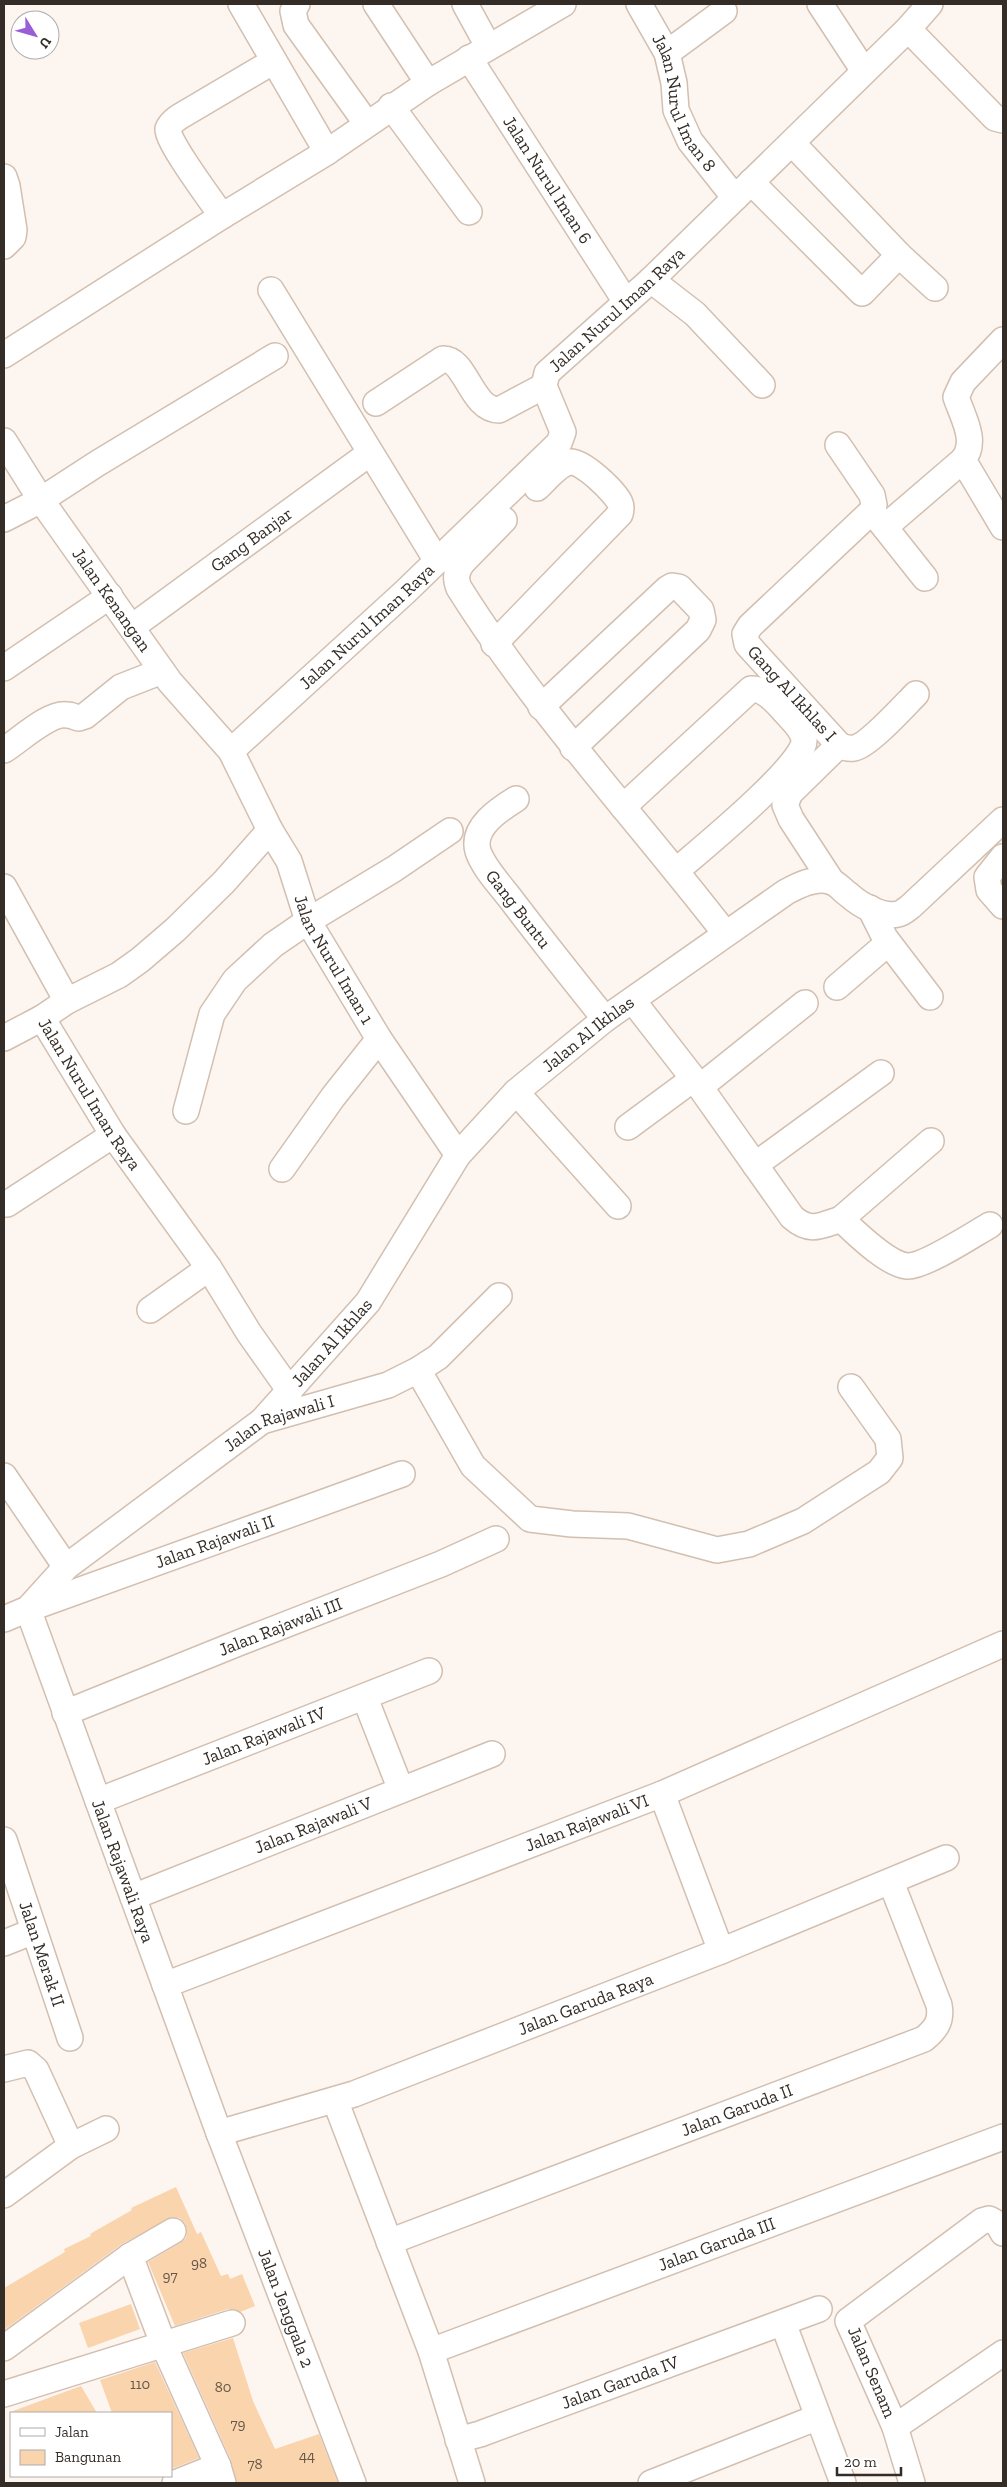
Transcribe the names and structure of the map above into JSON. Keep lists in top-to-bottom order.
{
  "streets": {
    "street": [
      "Jalan Nurul Iman 8",
      "Jalan Nurul Iman 6",
      "Jalan Nurul Iman Raya",
      "Gang Banjar",
      "Jalan Kenangan",
      "Gang Al Ikhlas I",
      "Gang Buntu",
      "Jalan Nurul Iman 1",
      "Jalan Al Ikhlas",
      "Jalan Rajawali I",
      "Jalan Rajawali II",
      "Jalan Rajawali III",
      "Jalan Rajawali IV",
      "Jalan Rajawali VI",
      "Jalan Rajawali V",
      "Jalan Rajawali Raya",
      "Jalan Merak II",
      "Jalan Garuda Raya",
      "Jalan Garuda II",
      "Jalan Garuda III",
      "Jalan Jenggala 2",
      "Jalan Senam",
      "Jalan Garuda IV"
    ]
  },
  "crossings": [
    ["Jalan Nurul Iman 8", "Jalan Nurul Iman Raya"],
    ["Jalan Nurul Iman 6", "Jalan Nurul Iman Raya"],
    ["Jalan Nurul Iman Raya", "Jalan Kenangan"],
    ["Jalan Nurul Iman Raya", "Jalan Nurul Iman 1"],
    ["Jalan Nurul Iman Raya", "Jalan Al Ikhlas"],
    ["Gang Banjar", "Jalan Kenangan"],
    ["Jalan Kenangan", "Jalan Nurul Iman 1"],
    ["Gang Al Ikhlas I", "Jalan Al Ikhlas"],
    ["Gang Buntu", "Jalan Al Ikhlas"],
    ["Jalan Nurul Iman 1", "Jalan Al Ikhlas"],
    ["Jalan Al Ikhlas", "Jalan Rajawali I"],
    ["Jalan Rajawali I", "Jalan Rajawali II"],
    ["Jalan Rajawali I", "Jalan Rajawali Raya"],
    ["Jalan Rajawali II", "Jalan Rajawali Raya"],
    ["Jalan Rajawali III", "Jalan Rajawali Raya"],
    ["Jalan Rajawali IV", "Jalan Rajawali Raya"],
    ["Jalan Rajawali VI", "Jalan Rajawali Raya"],
    ["Jalan Rajawali V", "Jalan Rajawali Raya"],
    ["Jalan Rajawali Raya", "Jalan Garuda Raya"],
    ["Jalan Rajawali Raya", "Jalan Jenggala 2"],
    ["Jalan Garuda Raya", "Jalan Garuda II"],
    ["Jalan Garuda Raya", "Jalan Jenggala 2"]
  ],
  "house_numbers": [
    "98",
    "97",
    "110",
    "80",
    "79",
    "44",
    "78"
  ],
  "legend": ["Jalan", "Bangunan"],
  "scale_bar": "20 m",
  "north": "bottom right"
}
